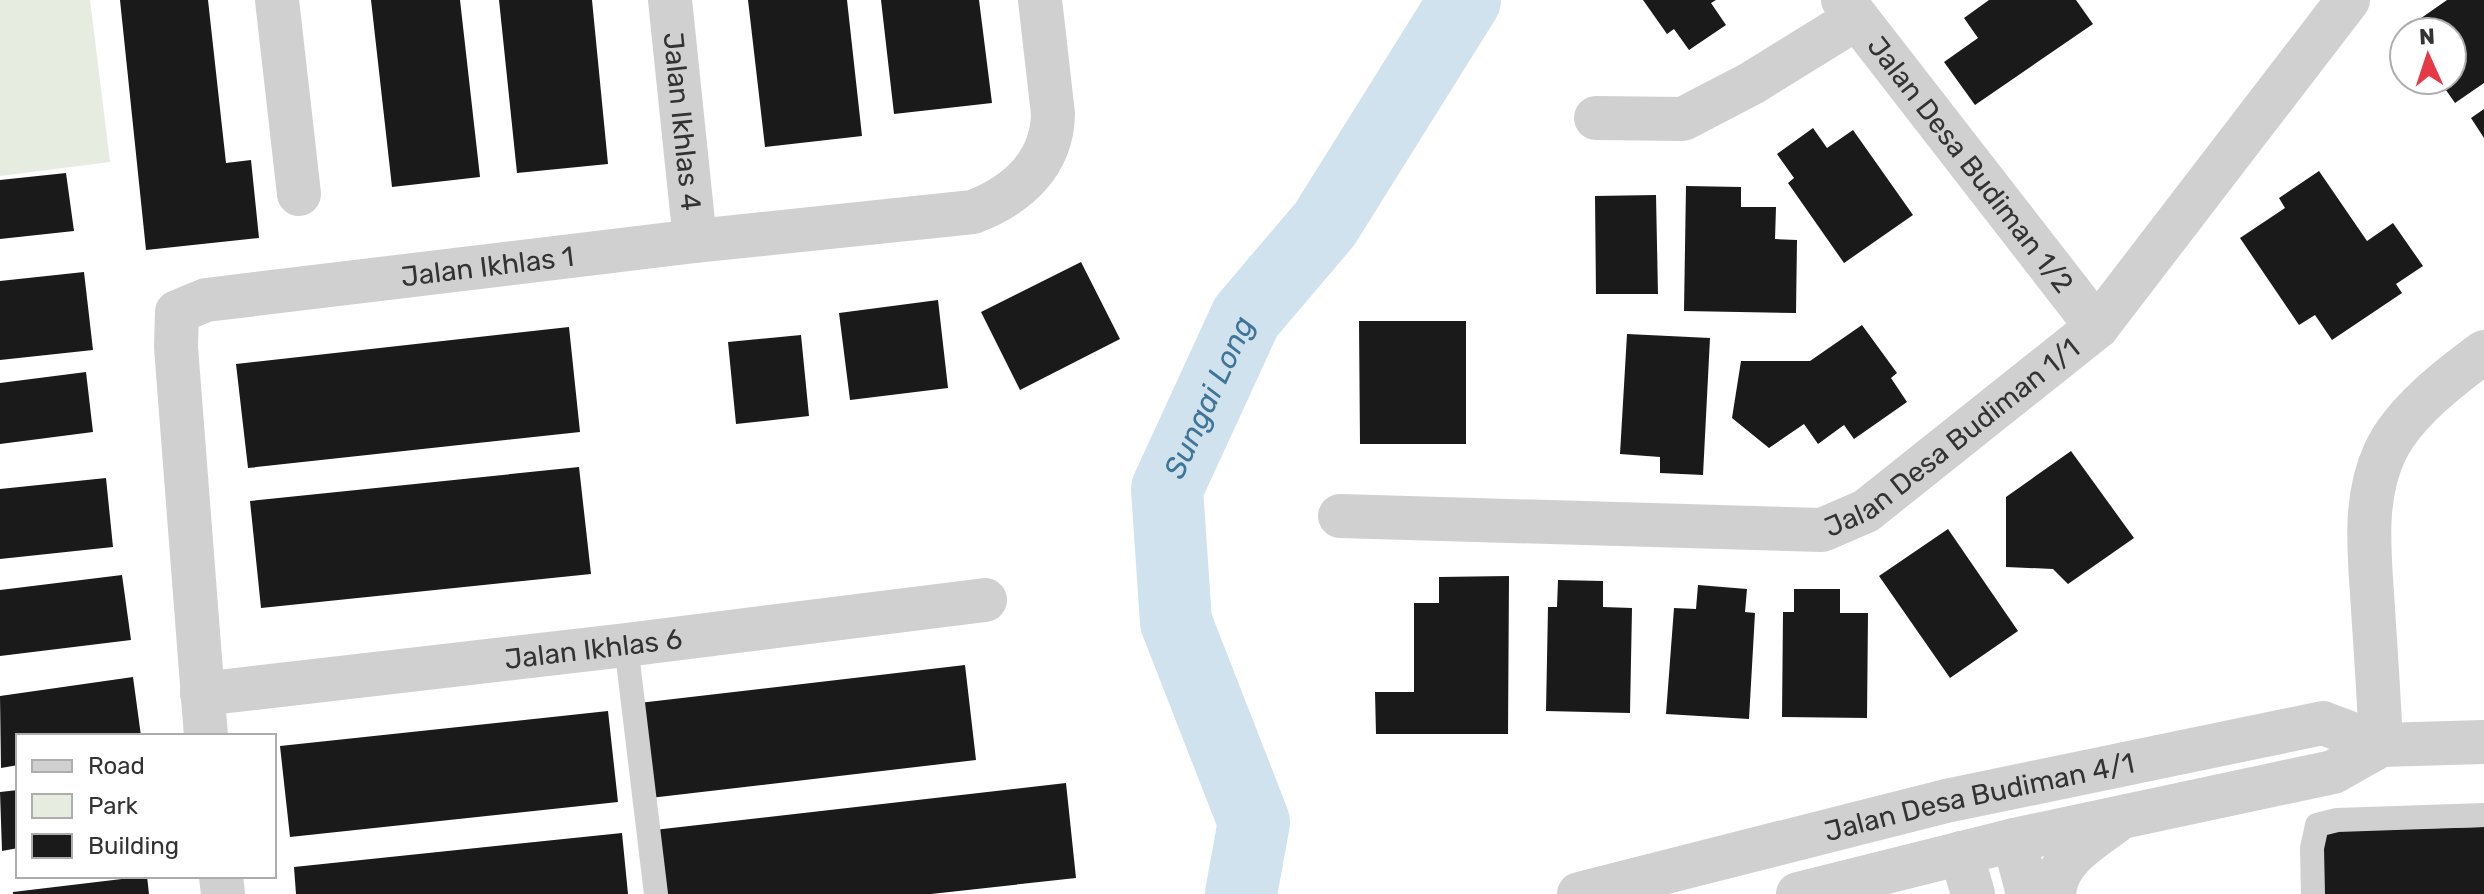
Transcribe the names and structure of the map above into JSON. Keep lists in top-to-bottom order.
{
  "streets": {
    "street": [
      "Jalan Ikhlas 4",
      "Jalan Desa Budiman 1/2",
      "Jalan Ikhlas 1",
      "Jalan Desa Budiman 1/1",
      "Jalan Ikhlas 6",
      "Jalan Desa Budiman 4/1"
    ]
  },
  "crossings": [
    ["Jalan Ikhlas 4", "Jalan Ikhlas 1"],
    ["Jalan Desa Budiman 1/2", "Jalan Desa Budiman 1/1"],
    ["Jalan Ikhlas 1", "Jalan Ikhlas 6"]
  ],
  "water": ["Sungai Long"],
  "legend": ["Road", "Park", "Building"],
  "north": "top"
}
